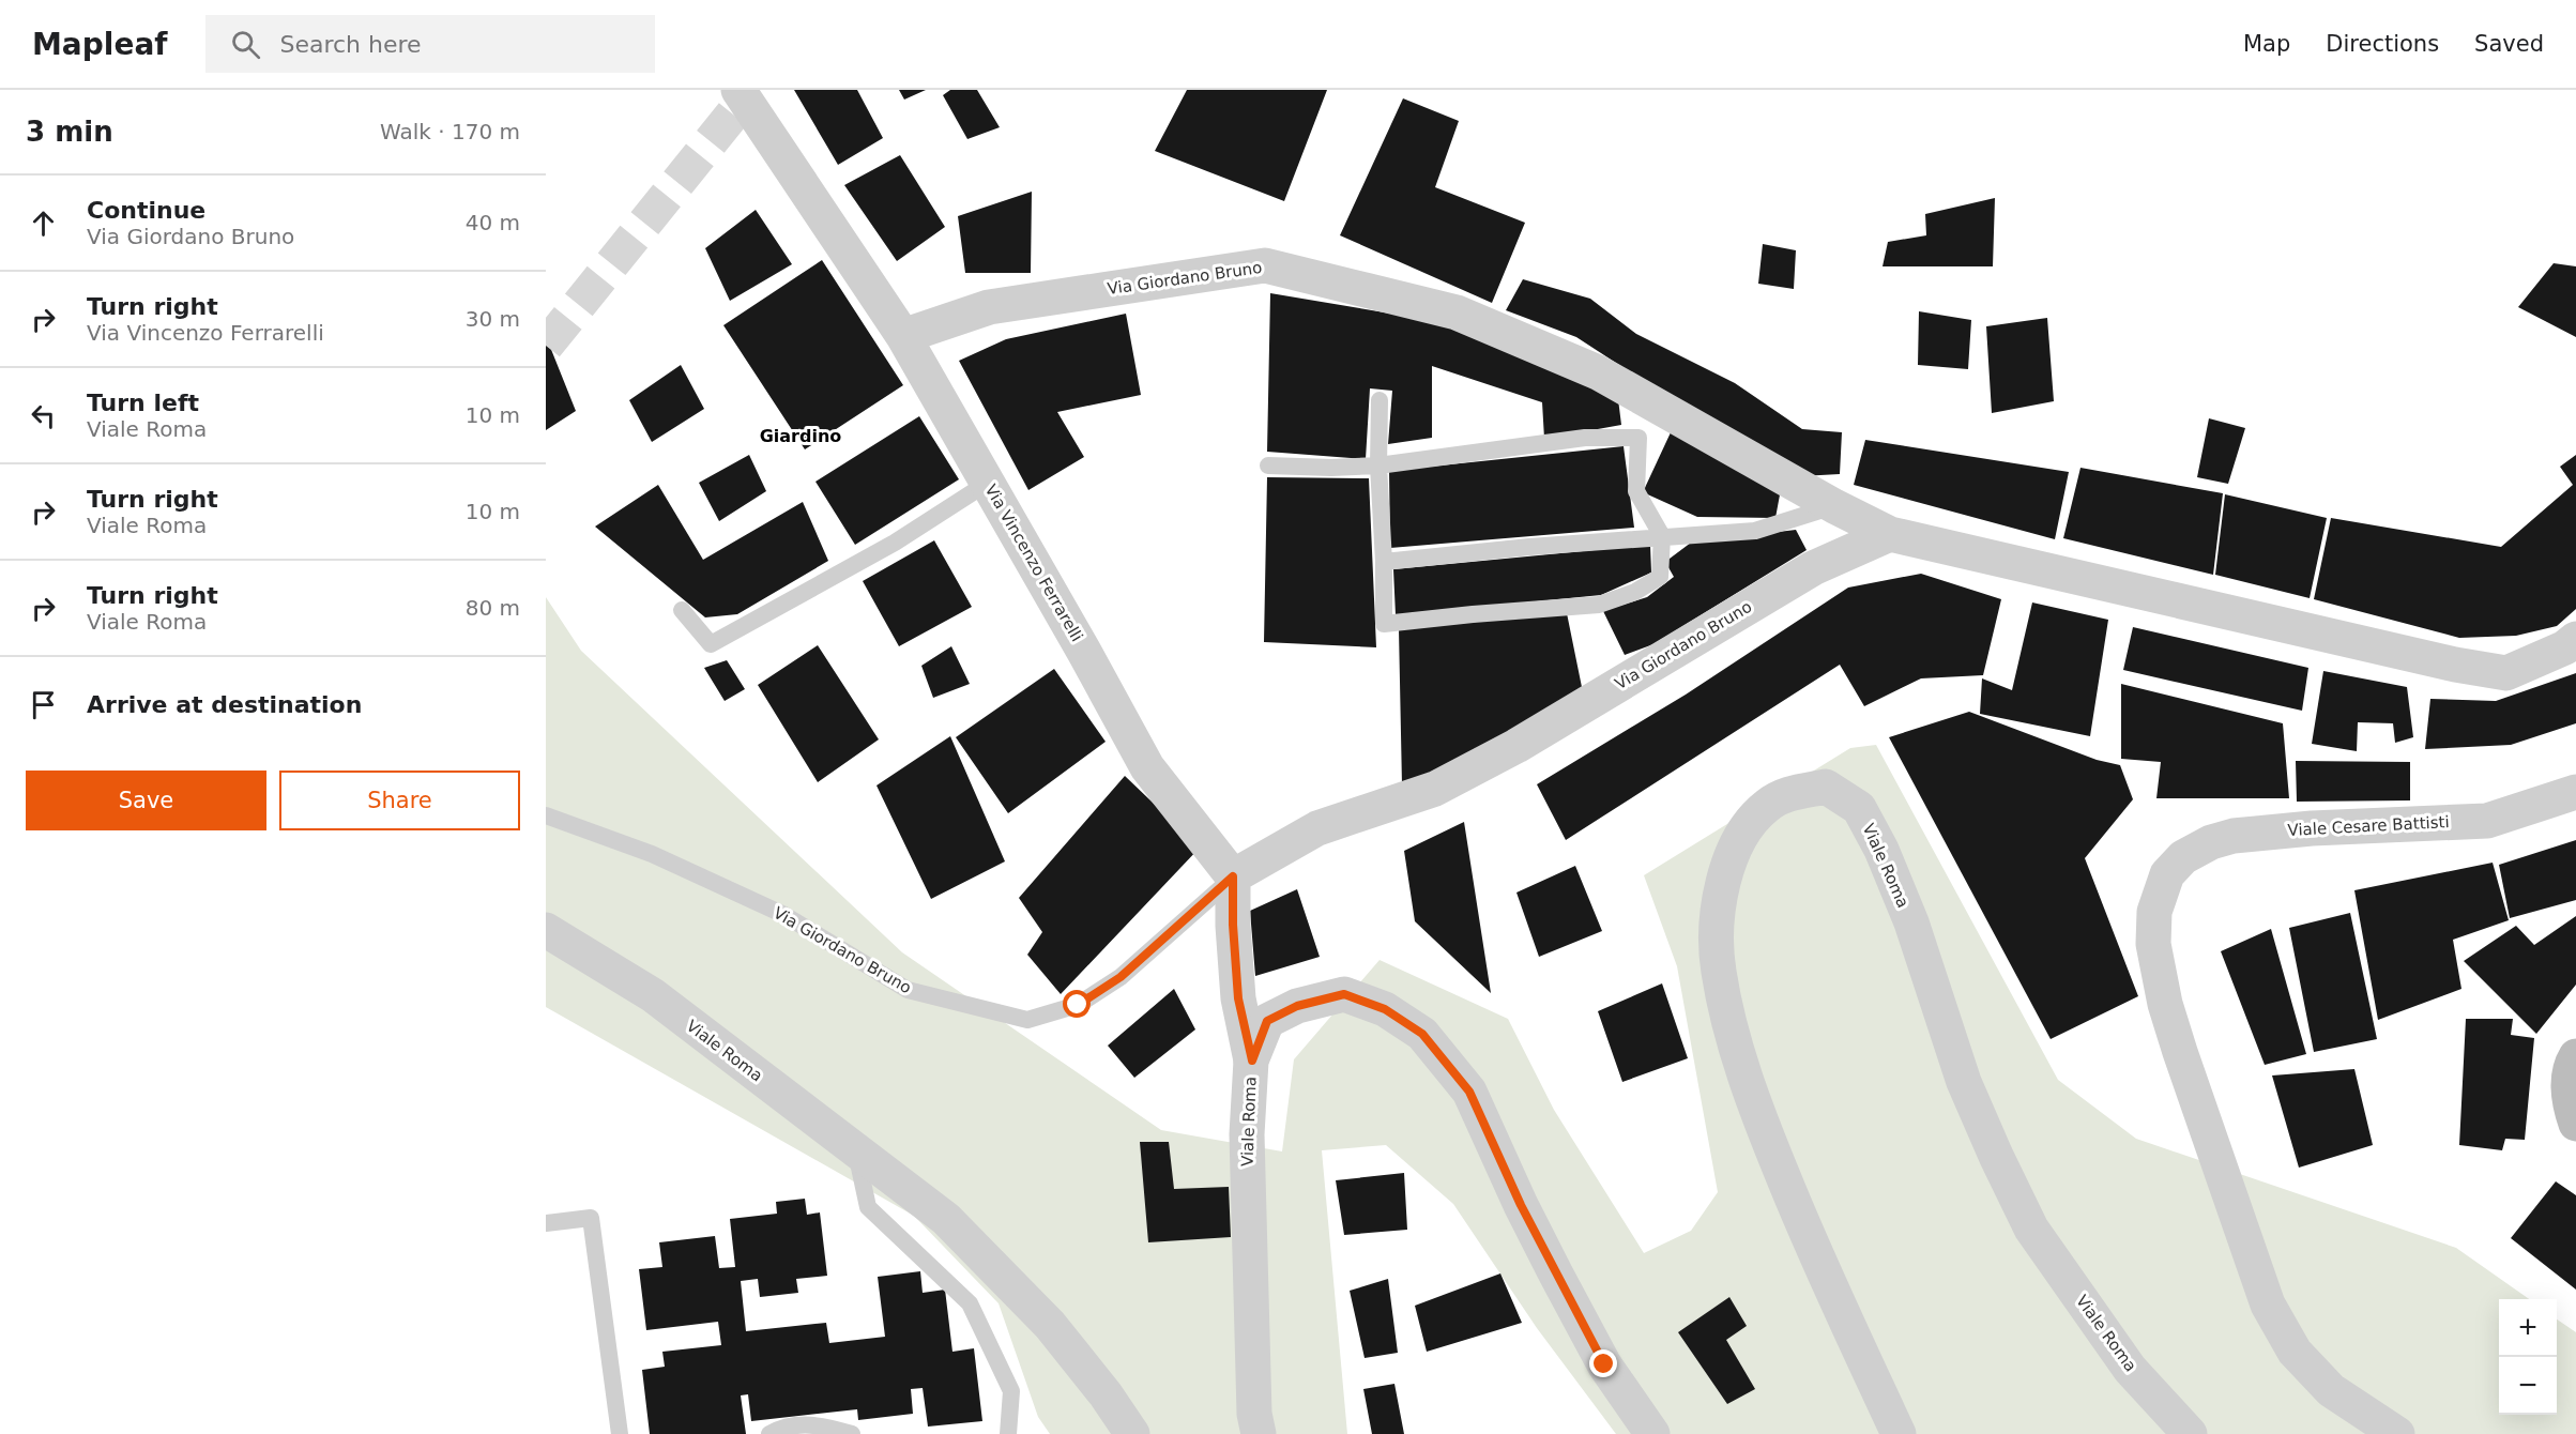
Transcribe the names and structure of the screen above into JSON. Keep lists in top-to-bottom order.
{
  "streets": {
    "street": [
      "Via Giordano Bruno",
      "Via Vincenzo Ferrarelli",
      "Viale Cesare Battisti",
      "Viale Roma"
    ]
  },
  "crossings": [
    ["Via Giordano Bruno", "Via Vincenzo Ferrarelli"]
  ],
  "districts": ["Giardino"],
  "page": {
    "header": "Mapleaf",
    "search": "Search here",
    "nav": ["Map", "Directions", "Saved"],
    "heading": ["3 min", "Walk · 170 m"],
    "list": [
      ["Continue", "Via Giordano Bruno", "40 m"],
      ["Turn right", "Via Vincenzo Ferrarelli", "30 m"],
      ["Turn left", "Viale Roma", "10 m"],
      ["Turn right", "Viale Roma", "10 m"],
      ["Turn right", "Viale Roma", "80 m"],
      "Arrive at destination"
    ],
    "buttons": ["Save", "Share"],
    "map_buttons": ["+", "−"]
  }
}
